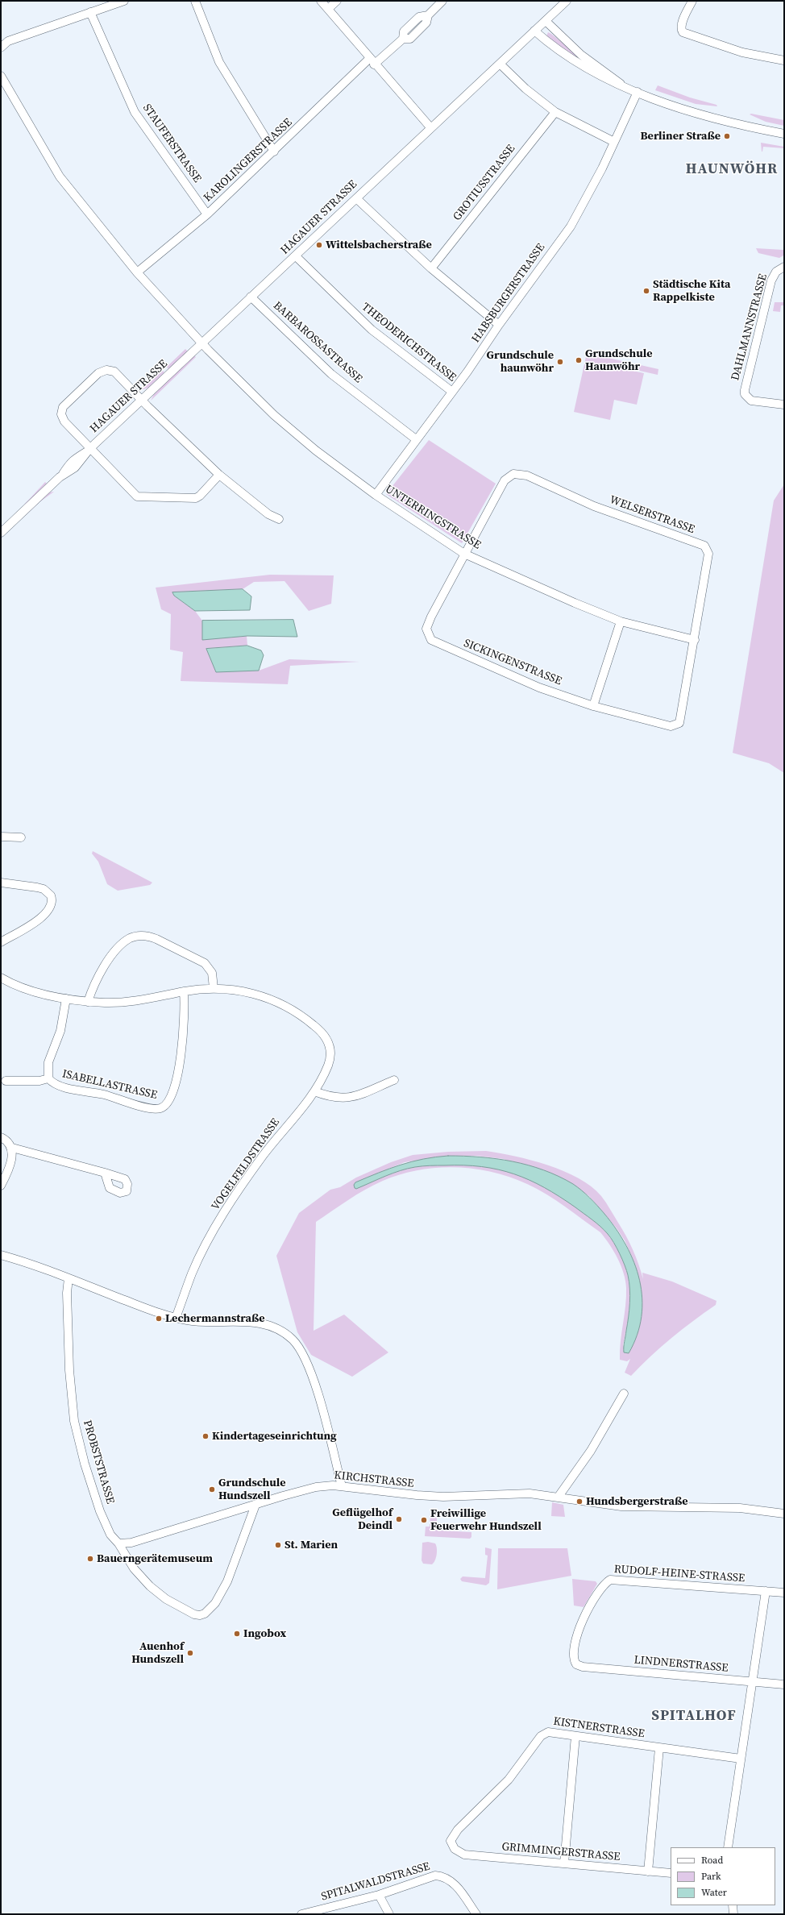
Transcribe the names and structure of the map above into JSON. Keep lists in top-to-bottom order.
{
  "streets": {
    "street": [
      "STAUFERSTRASSE",
      "KAROLINGERSTRASSE",
      "GROTIUSSTRASSE",
      "HAGAUER STRASSE",
      "HABSBURGERSTRASSE",
      "DAHLMANNSTRASSE",
      "BARBAROSSASTRASSE",
      "THEODERICHSTRASSE",
      "WELSERSTRASSE",
      "UNTERRINGSTRASSE",
      "SICKINGENSTRASSE",
      "ISABELLASTRASSE",
      "VOGELFELDSTRASSE",
      "PROBSTSTRASSE",
      "KIRCHSTRASSE",
      "RUDOLF-HEINE-STRASSE",
      "LINDNERSTRASSE",
      "KISTNERSTRASSE",
      "GRIMMINGERSTRASSE",
      "SPITALWALDSTRASSE"
    ]
  },
  "crossings": [
    ["STAUFERSTRASSE", "KAROLINGERSTRASSE"],
    ["HAGAUER STRASSE", "BARBAROSSASTRASSE"],
    ["HAGAUER STRASSE", "THEODERICHSTRASSE"],
    ["HAGAUER STRASSE", "UNTERRINGSTRASSE"],
    ["HABSBURGERSTRASSE", "BARBAROSSASTRASSE"],
    ["HABSBURGERSTRASSE", "THEODERICHSTRASSE"],
    ["HABSBURGERSTRASSE", "UNTERRINGSTRASSE"],
    ["WELSERSTRASSE", "UNTERRINGSTRASSE"],
    ["WELSERSTRASSE", "SICKINGENSTRASSE"],
    ["UNTERRINGSTRASSE", "SICKINGENSTRASSE"],
    ["ISABELLASTRASSE", "VOGELFELDSTRASSE"],
    ["PROBSTSTRASSE", "KIRCHSTRASSE"],
    ["RUDOLF-HEINE-STRASSE", "LINDNERSTRASSE"],
    ["KISTNERSTRASSE", "GRIMMINGERSTRASSE"]
  ],
  "districts": ["HAUNWÖHR", "SPITALHOF"],
  "places": [
    "Berliner Straße",
    "Wittelsbacherstraße",
    "Städtische Kita Rappelkiste",
    "Grundschule Haunwöhr",
    "Grundschule haunwöhr",
    "Lechermannstraße",
    "Kindertageseinrichtung",
    "Grundschule Hundszell",
    "Hundsbergerstraße",
    "Geflügelhof Deindl",
    "Freiwillige Feuerwehr Hundszell",
    "St. Marien",
    "Bauerngerätemuseum",
    "Ingobox",
    "Auenhof Hundszell"
  ],
  "legend": ["Road", "Park", "Water"]
}
